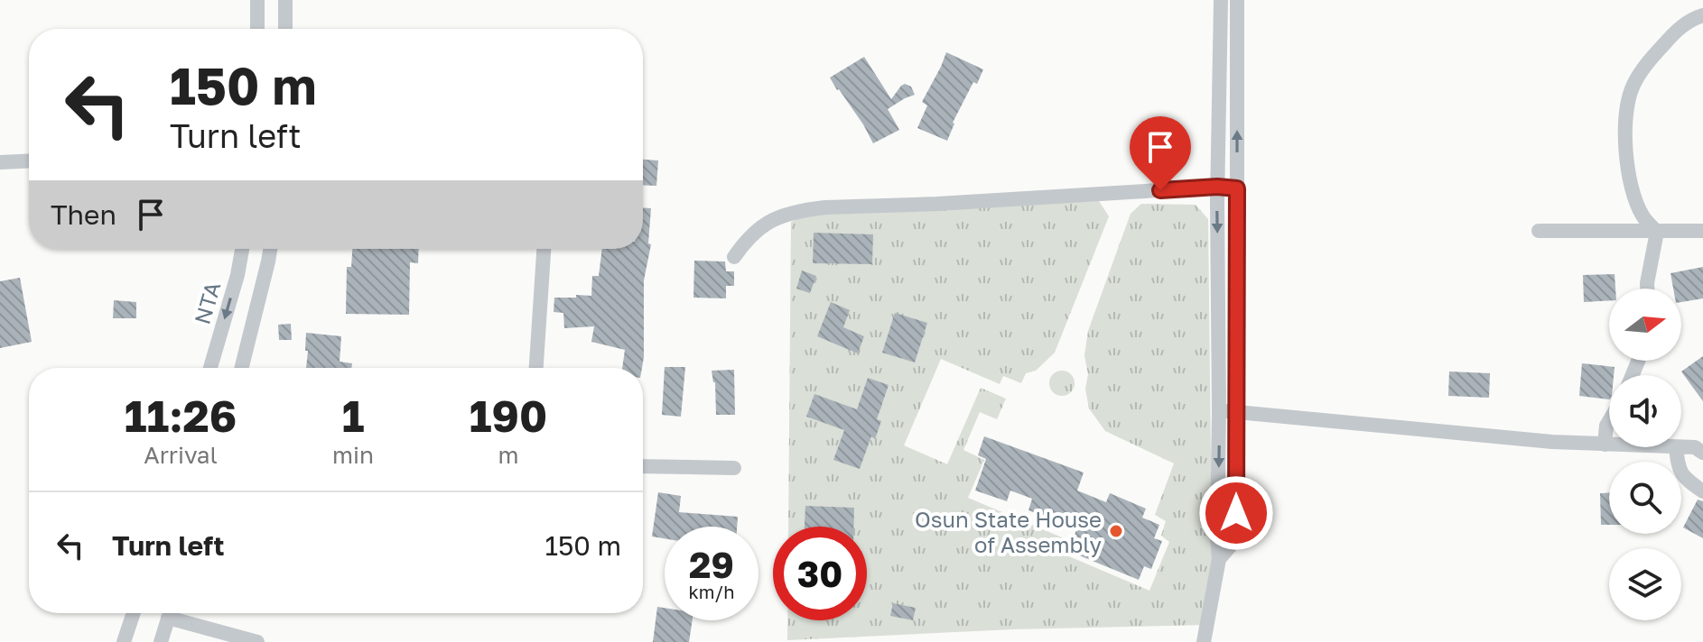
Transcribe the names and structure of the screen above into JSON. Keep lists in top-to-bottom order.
{
  "streets": {
    "street": ["NTA"]
  },
  "places": ["Osun State House of Assembly"],
  "north": "right",
  "page": {
    "turn": ["150 m", "Turn left"],
    "then": "Then",
    "eta": [
      "11:26",
      "Arrival",
      "1",
      "min",
      "190",
      "m"
    ],
    "list": [
      {
        "name": "Turn left",
        "value": "150 m"
      }
    ],
    "speed": "29 km/h",
    "limit": "30"
  }
}
